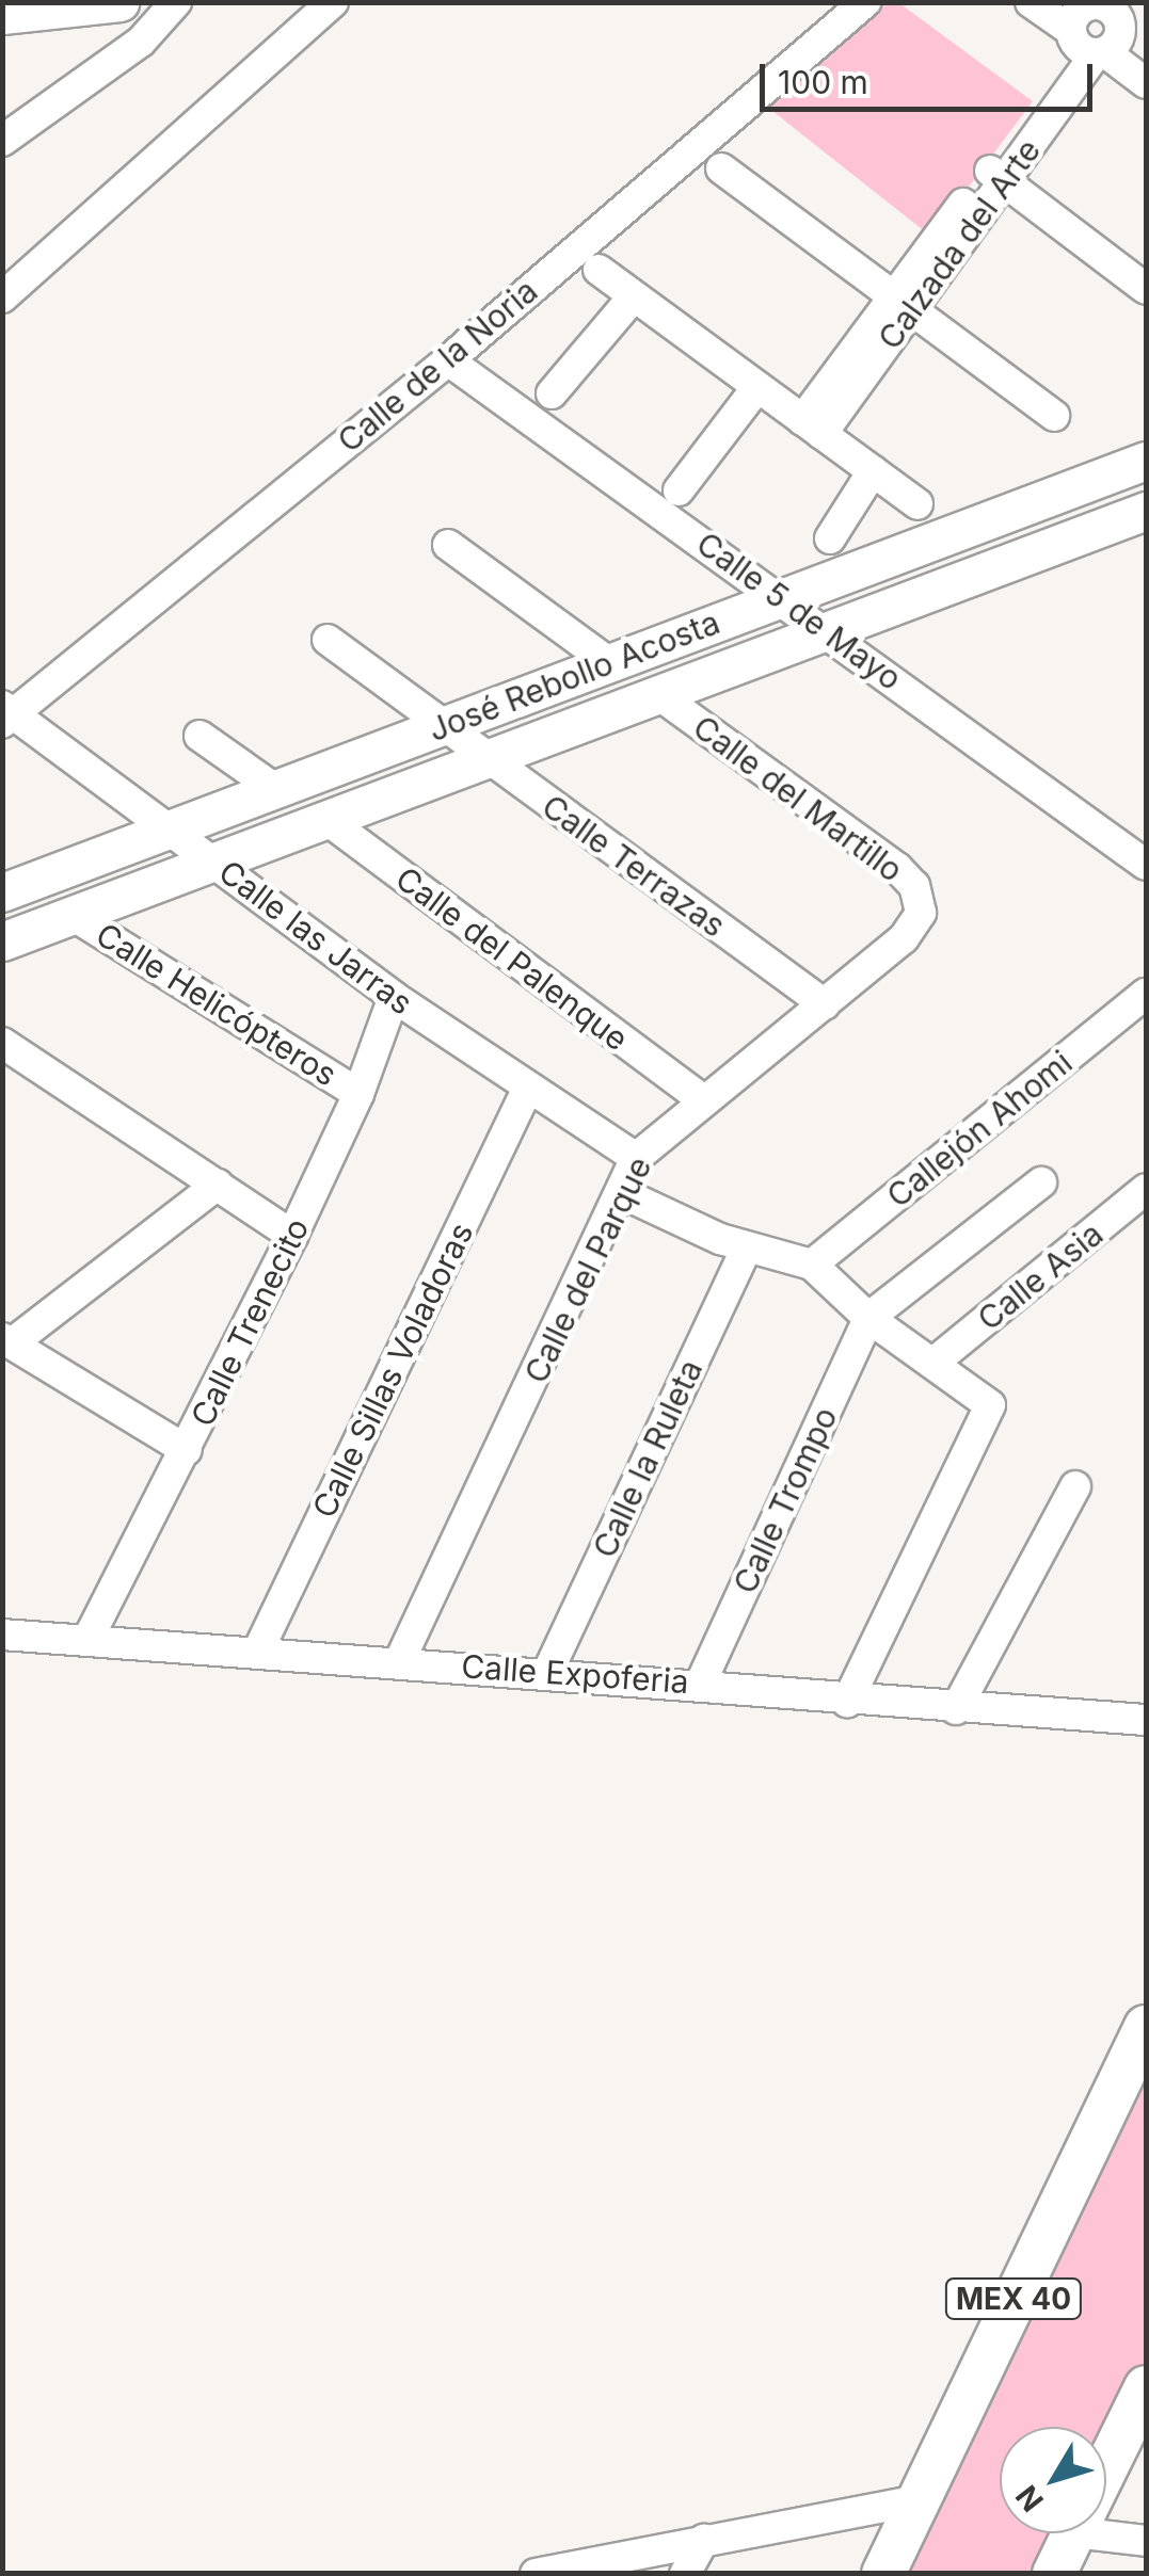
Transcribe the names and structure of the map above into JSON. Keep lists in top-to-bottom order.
{
  "streets": {
    "highway": ["MEX 40"],
    "main road": ["José Rebollo Acosta"],
    "street": [
      "Calzada del Arte",
      "Calle de la Noria",
      "Calle 5 de Mayo",
      "Calle del Martillo",
      "Calle Terrazas",
      "Calle las Jarras",
      "Calle del Palenque",
      "Calle Helicópteros",
      "Callejón Ahomi",
      "Calle del Parque",
      "Calle Asia",
      "Calle Trenecito",
      "Calle Sillas Voladoras",
      "Calle la Ruleta",
      "Calle Trompo",
      "Calle Expoferia"
    ]
  },
  "crossings": [
    ["Calle de la Noria", "Calle 5 de Mayo"],
    ["Calle de la Noria", "Calle las Jarras"],
    ["Calle 5 de Mayo", "José Rebollo Acosta"],
    ["José Rebollo Acosta", "Calle del Martillo"],
    ["José Rebollo Acosta", "Calle Terrazas"],
    ["José Rebollo Acosta", "Calle las Jarras"],
    ["José Rebollo Acosta", "Calle del Palenque"],
    ["José Rebollo Acosta", "Calle Helicópteros"],
    ["Calle del Martillo", "Calle del Parque"],
    ["Calle Terrazas", "Calle del Parque"],
    ["Calle las Jarras", "Calle del Parque"],
    ["Calle las Jarras", "Calle Trenecito"],
    ["Calle las Jarras", "Calle Sillas Voladoras"],
    ["Calle del Palenque", "Calle del Parque"],
    ["Calle Helicópteros", "Calle Trenecito"],
    ["Calle del Parque", "Calle Expoferia"],
    ["Calle Trenecito", "Calle Expoferia"],
    ["Calle Sillas Voladoras", "Calle Expoferia"],
    ["Calle la Ruleta", "Calle Expoferia"],
    ["Calle Trompo", "Calle Expoferia"]
  ],
  "scale_bar": "100 m",
  "north": "bottom left"
}
